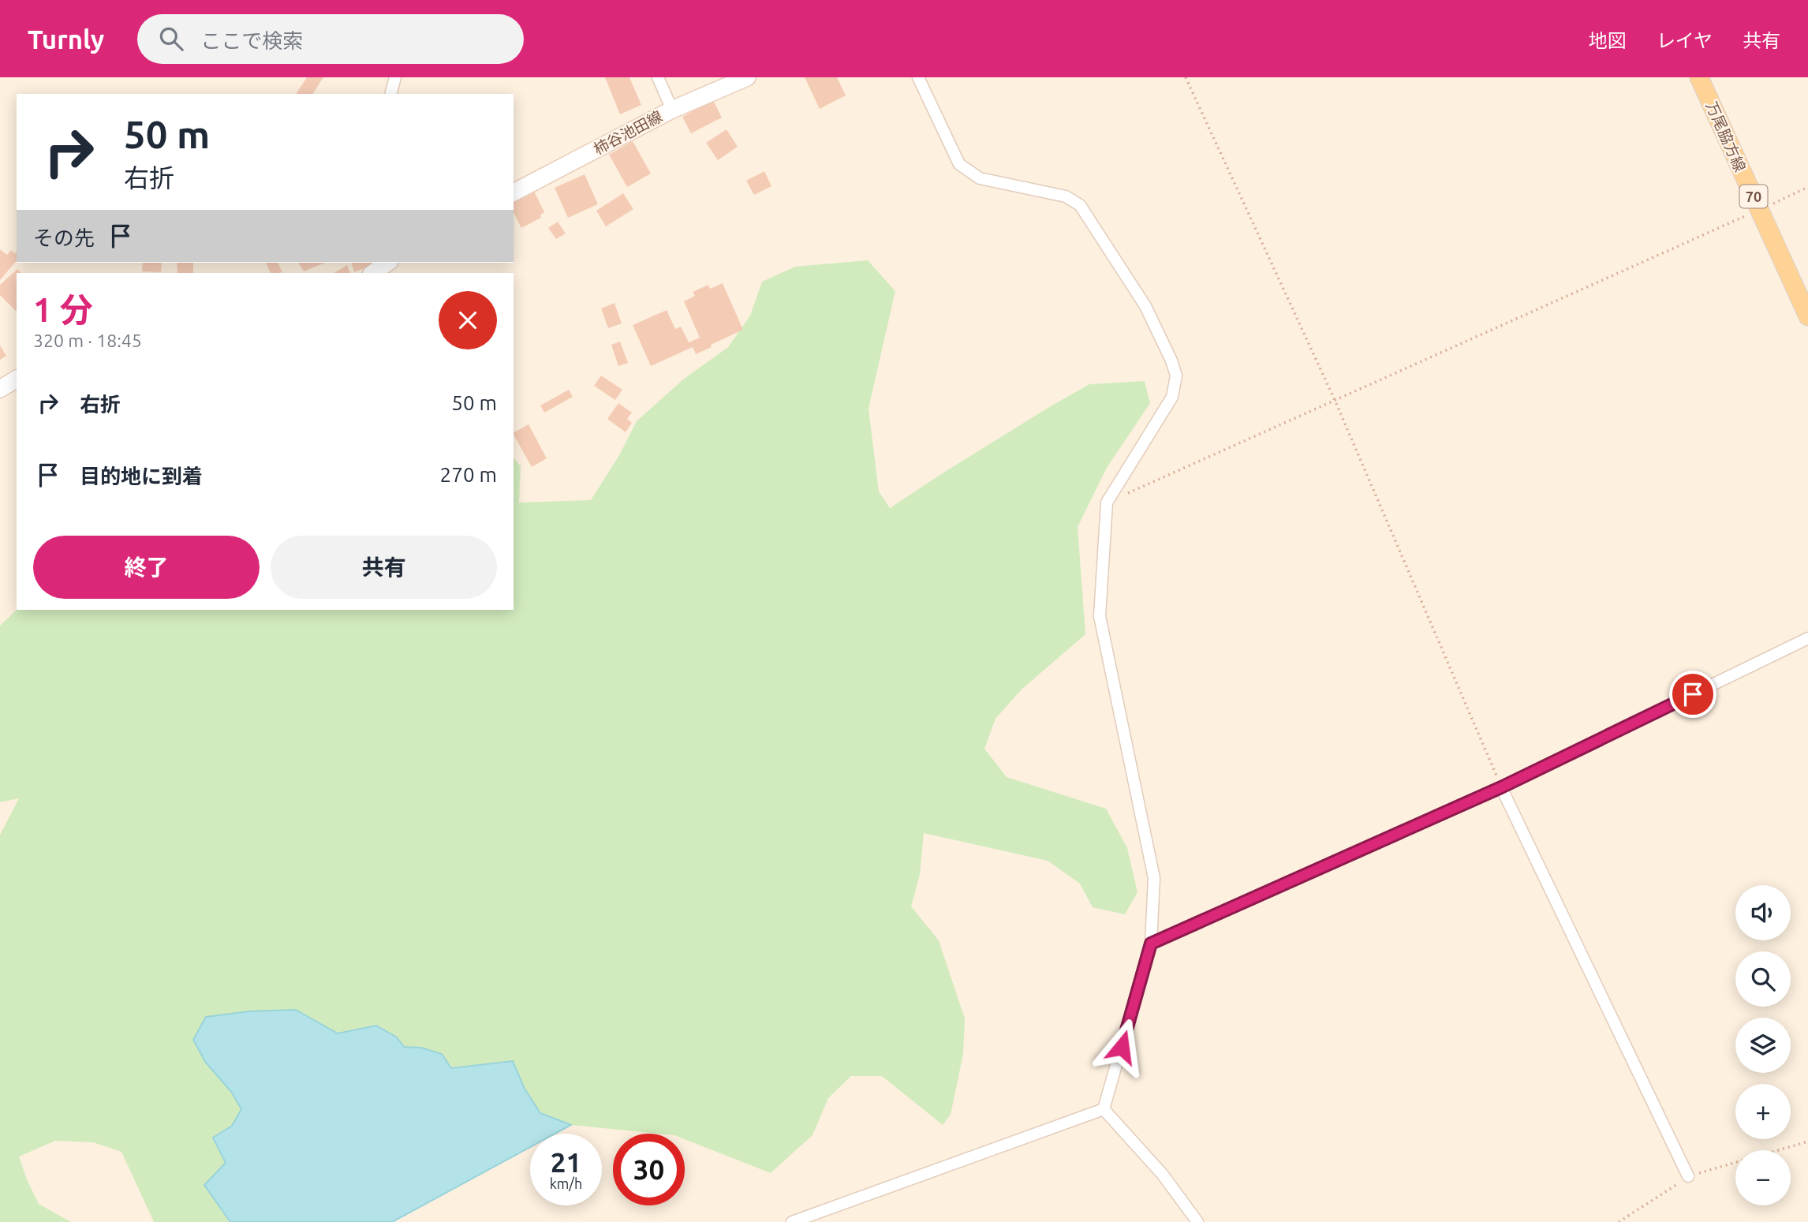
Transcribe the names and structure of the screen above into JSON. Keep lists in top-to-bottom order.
{
  "streets": {
    "main road": ["柿谷池田線", "万尾脇方線", "70"]
  },
  "page": {
    "header": "Turnly",
    "search": "ここで検索",
    "nav": ["地図", "レイヤ", "共有"],
    "turn": ["50 m", "右折"],
    "then": "その先",
    "heading": ["1 分", "320 m · 18:45"],
    "list": [
      {
        "name": "右折",
        "value": "50 m"
      },
      {
        "name": "目的地に到着",
        "value": "270 m"
      }
    ],
    "buttons": ["終了", "共有"],
    "map_buttons": ["+", "−"],
    "speed": "21 km/h",
    "limit": "30"
  }
}
